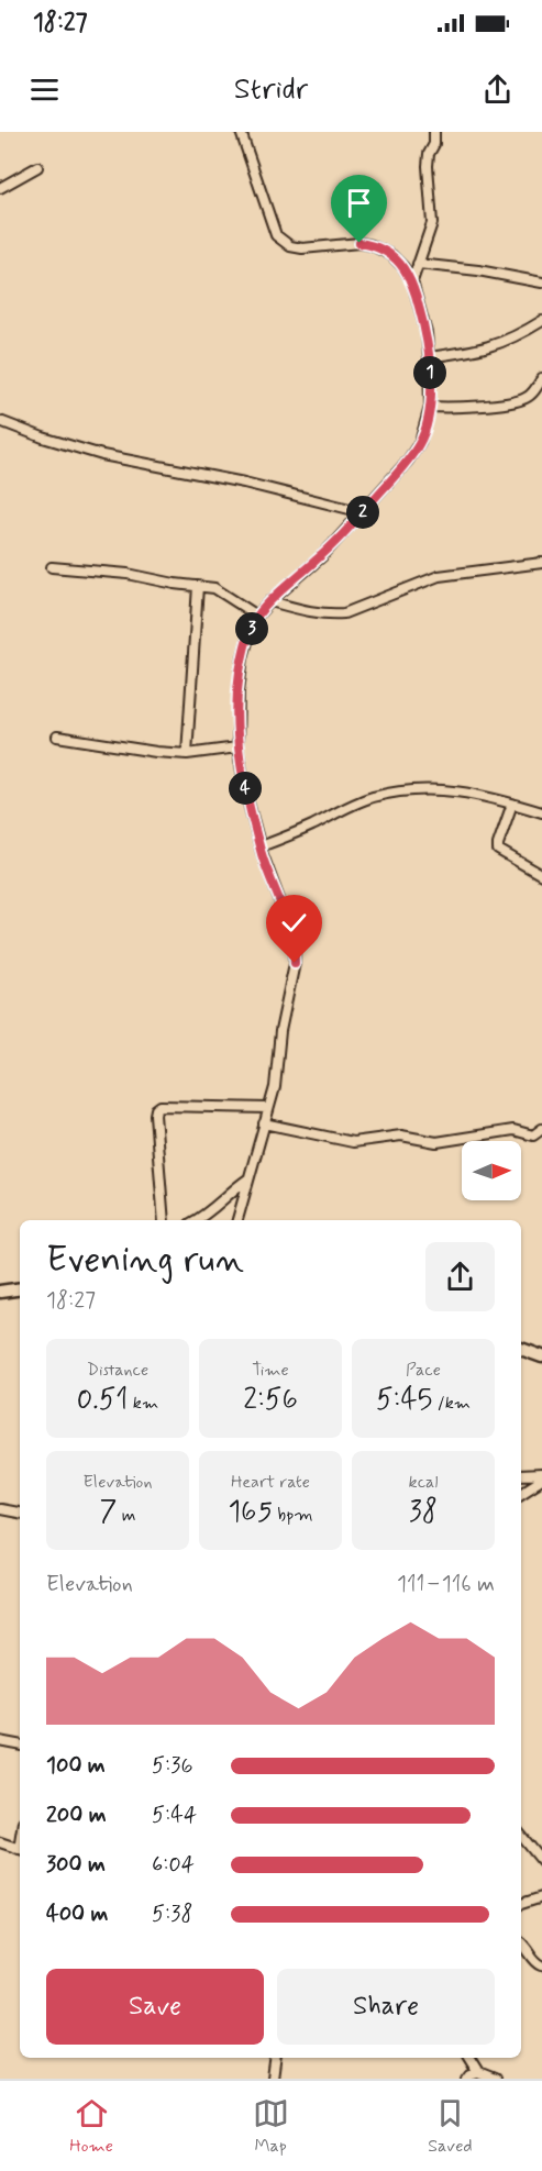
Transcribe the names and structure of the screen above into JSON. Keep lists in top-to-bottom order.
{
  "north": "right",
  "page": {
    "status": "18:27",
    "header": "Stridr",
    "pins": [
      "1",
      "2",
      "3",
      "4"
    ],
    "heading": ["Evening run", "18:27"],
    "stats": [
      ["Distance", "0.51 km"],
      ["Time", "2:56"],
      ["Pace", "5:45 /km"],
      ["Elevation", "7 m"],
      ["Heart rate", "165 bpm"],
      ["kcal", "38"]
    ],
    "chart": ["Elevation", "111–116 m"],
    "list": [
      {
        "name": "100 m",
        "note": "5:36"
      },
      {
        "name": "200 m",
        "note": "5:44"
      },
      {
        "name": "300 m",
        "note": "6:04"
      },
      {
        "name": "400 m",
        "note": "5:38"
      }
    ],
    "buttons": ["Save", "Share"],
    "tabs": ["Home", "Map", "Saved"]
  }
}
